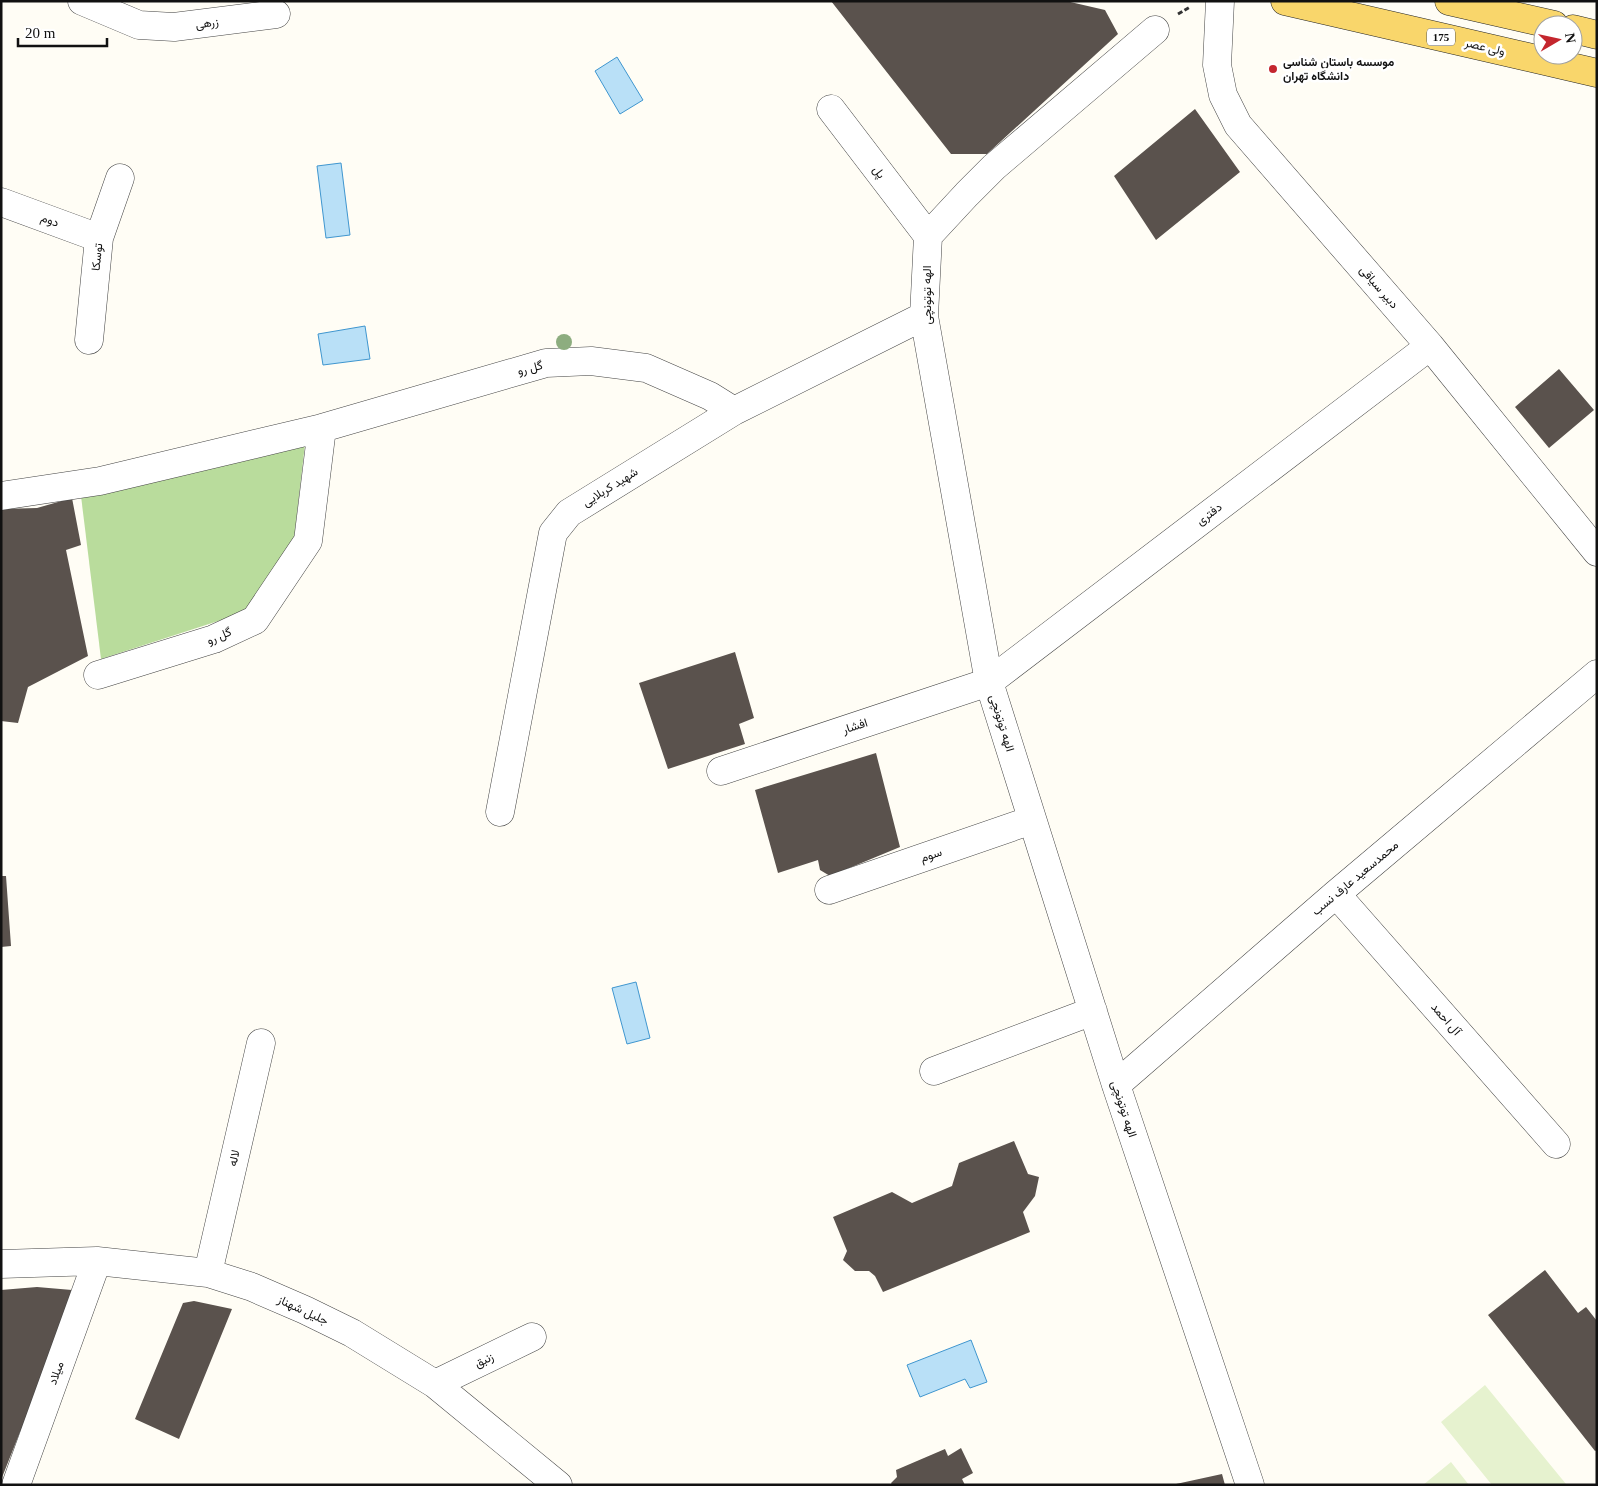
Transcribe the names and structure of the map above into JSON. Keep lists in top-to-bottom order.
{
  "streets": {
    "main road": ["175", "ولی عصر"],
    "street": [
      "زرهی",
      "پل",
      "دوم",
      "توسکا",
      "دبیر سیاقی",
      "الهه توتونچی",
      "گل رو",
      "شهید کربلایی",
      "دفتری",
      "افشار",
      "سوم",
      "محمدسعید عارف نسب",
      "آل احمد",
      "لاله",
      "جلیل شهناز",
      "زنبق",
      "میلاد"
    ]
  },
  "crossings": [
    ["پل", "الهه توتونچی"],
    ["دوم", "توسکا"],
    ["دبیر سیاقی", "دفتری"],
    ["الهه توتونچی", "شهید کربلایی"],
    ["الهه توتونچی", "دفتری"],
    ["الهه توتونچی", "افشار"],
    ["الهه توتونچی", "سوم"],
    ["الهه توتونچی", "محمدسعید عارف نسب"],
    ["گل رو", "شهید کربلایی"],
    ["دفتری", "افشار"],
    ["محمدسعید عارف نسب", "آل احمد"],
    ["لاله", "جلیل شهناز"],
    ["جلیل شهناز", "زنبق"],
    ["جلیل شهناز", "میلاد"]
  ],
  "places": ["موسسه باستان شناسی دانشگاه تهران"],
  "scale_bar": "20 m",
  "north": "right"
}
